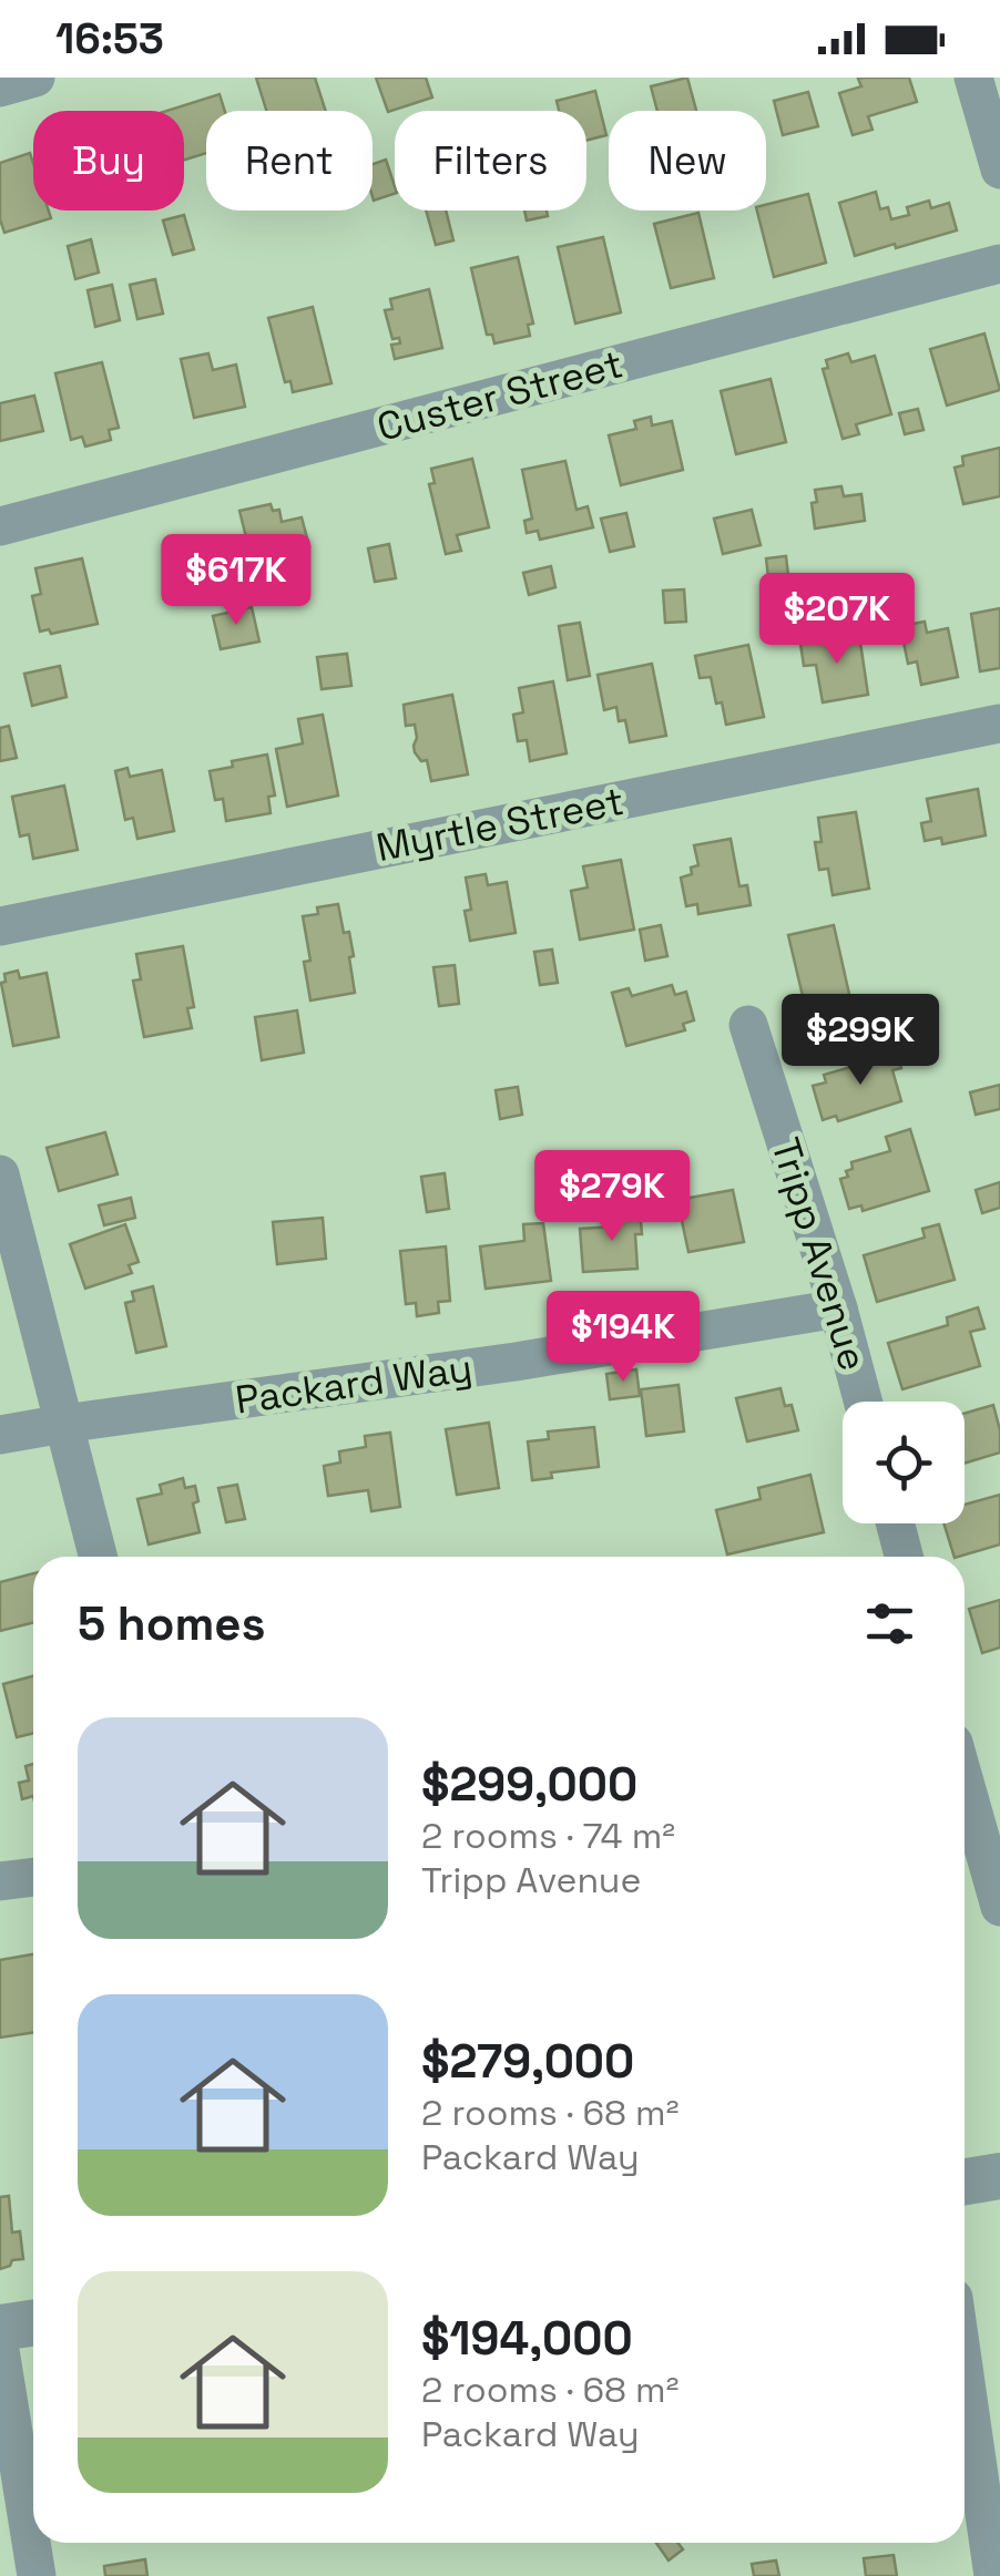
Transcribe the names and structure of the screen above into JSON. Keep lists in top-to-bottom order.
{
  "streets": {
    "street": [
      "Custer Street",
      "Myrtle Street",
      "Tripp Avenue",
      "Packard Way"
    ]
  },
  "crossings": [
    ["Tripp Avenue", "Packard Way"]
  ],
  "page": {
    "status": "16:53",
    "chip": [
      "Buy",
      "Rent",
      "Filters",
      "New"
    ],
    "price": [
      "$617K",
      "$207K",
      "$299K",
      "$279K",
      "$194K"
    ],
    "heading": "5 homes",
    "list": [
      {
        "name": "$299,000",
        "note": "2 rooms · 74 m² · Tripp Avenue"
      },
      {
        "name": "$279,000",
        "note": "2 rooms · 68 m² · Packard Way"
      },
      {
        "name": "$194,000",
        "note": "2 rooms · 68 m² · Packard Way"
      }
    ]
  }
}
